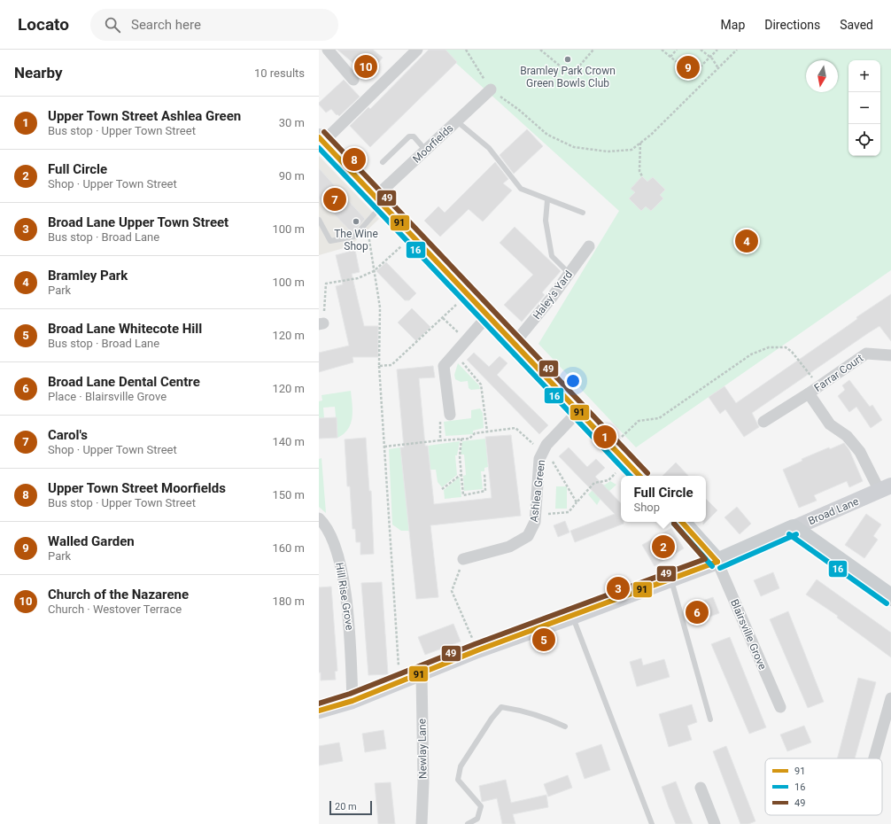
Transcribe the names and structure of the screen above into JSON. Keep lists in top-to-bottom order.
{
  "streets": {
    "main road": ["Broad Lane"],
    "street": [
      "Moorfields",
      "Haley's Yard",
      "Farrar Court",
      "Ashlea Green",
      "Hill Rise Grove",
      "Blairsville Grove",
      "Newlay Lane"
    ]
  },
  "crossings": [
    ["Farrar Court", "Broad Lane"],
    ["Broad Lane", "Hill Rise Grove"],
    ["Broad Lane", "Blairsville Grove"],
    ["Broad Lane", "Newlay Lane"]
  ],
  "places": ["Bramley Park Crown Green Bowls Club", "The Wine Shop"],
  "lines": ["transit line 49", "transit line 91", "transit line 16"],
  "legend": ["91", "16", "49"],
  "scale_bar": "20 m",
  "north": "bottom",
  "page": {
    "header": "Locato",
    "search": "Search here",
    "nav": ["Map", "Directions", "Saved"],
    "heading": ["Nearby", "10 results"],
    "pins": [
      "10",
      "9",
      "8",
      "7",
      "4",
      "1",
      "2",
      "3",
      "6",
      "5"
    ],
    "map_buttons": ["+", "−"],
    "list": [
      {
        "mark": "1",
        "name": "Upper Town Street Ashlea Green",
        "note": "Bus stop · Upper Town Street",
        "value": "30 m"
      },
      {
        "mark": "2",
        "name": "Full Circle",
        "note": "Shop · Upper Town Street",
        "value": "90 m"
      },
      {
        "mark": "3",
        "name": "Broad Lane Upper Town Street",
        "note": "Bus stop · Broad Lane",
        "value": "100 m"
      },
      {
        "mark": "4",
        "name": "Bramley Park",
        "note": "Park",
        "value": "100 m"
      },
      {
        "mark": "5",
        "name": "Broad Lane Whitecote Hill",
        "note": "Bus stop · Broad Lane",
        "value": "120 m"
      },
      {
        "mark": "6",
        "name": "Broad Lane Dental Centre",
        "note": "Place · Blairsville Grove",
        "value": "120 m"
      },
      {
        "mark": "7",
        "name": "Carol's",
        "note": "Shop · Upper Town Street",
        "value": "140 m"
      },
      {
        "mark": "8",
        "name": "Upper Town Street Moorfields",
        "note": "Bus stop · Upper Town Street",
        "value": "150 m"
      },
      {
        "mark": "9",
        "name": "Walled Garden",
        "note": "Park",
        "value": "160 m"
      },
      {
        "mark": "10",
        "name": "Church of the Nazarene",
        "note": "Church · Westover Terrace",
        "value": "180 m"
      }
    ],
    "popup": ["Full Circle", "Shop"],
    "scale": "20 m"
  }
}
